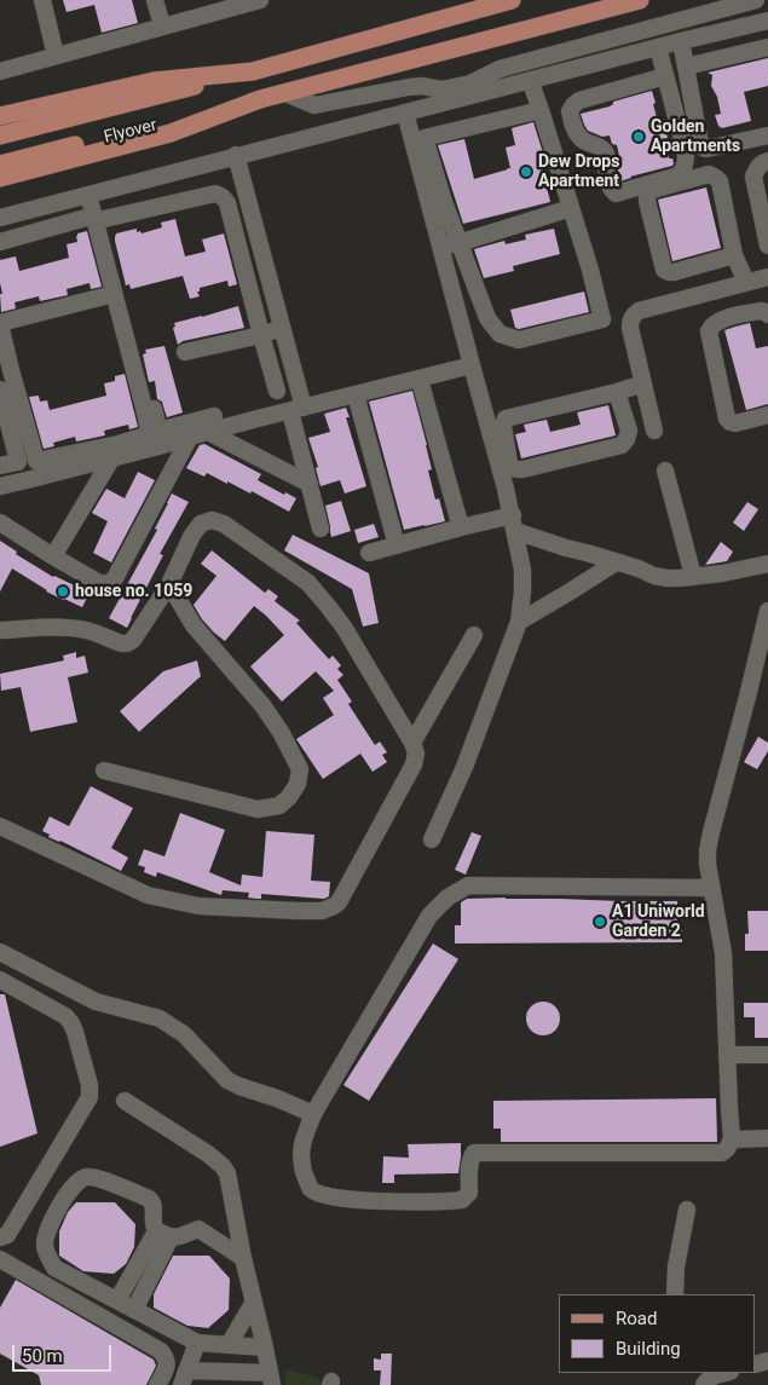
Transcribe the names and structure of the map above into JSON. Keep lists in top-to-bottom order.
{
  "streets": {
    "main road": ["Flyover"]
  },
  "places": [
    "Golden Apartments",
    "Dew Drops Apartment",
    "house no. 1059",
    "A1 Uniworld Garden 2"
  ],
  "legend": ["Road", "Building"],
  "scale_bar": "50 m"
}
